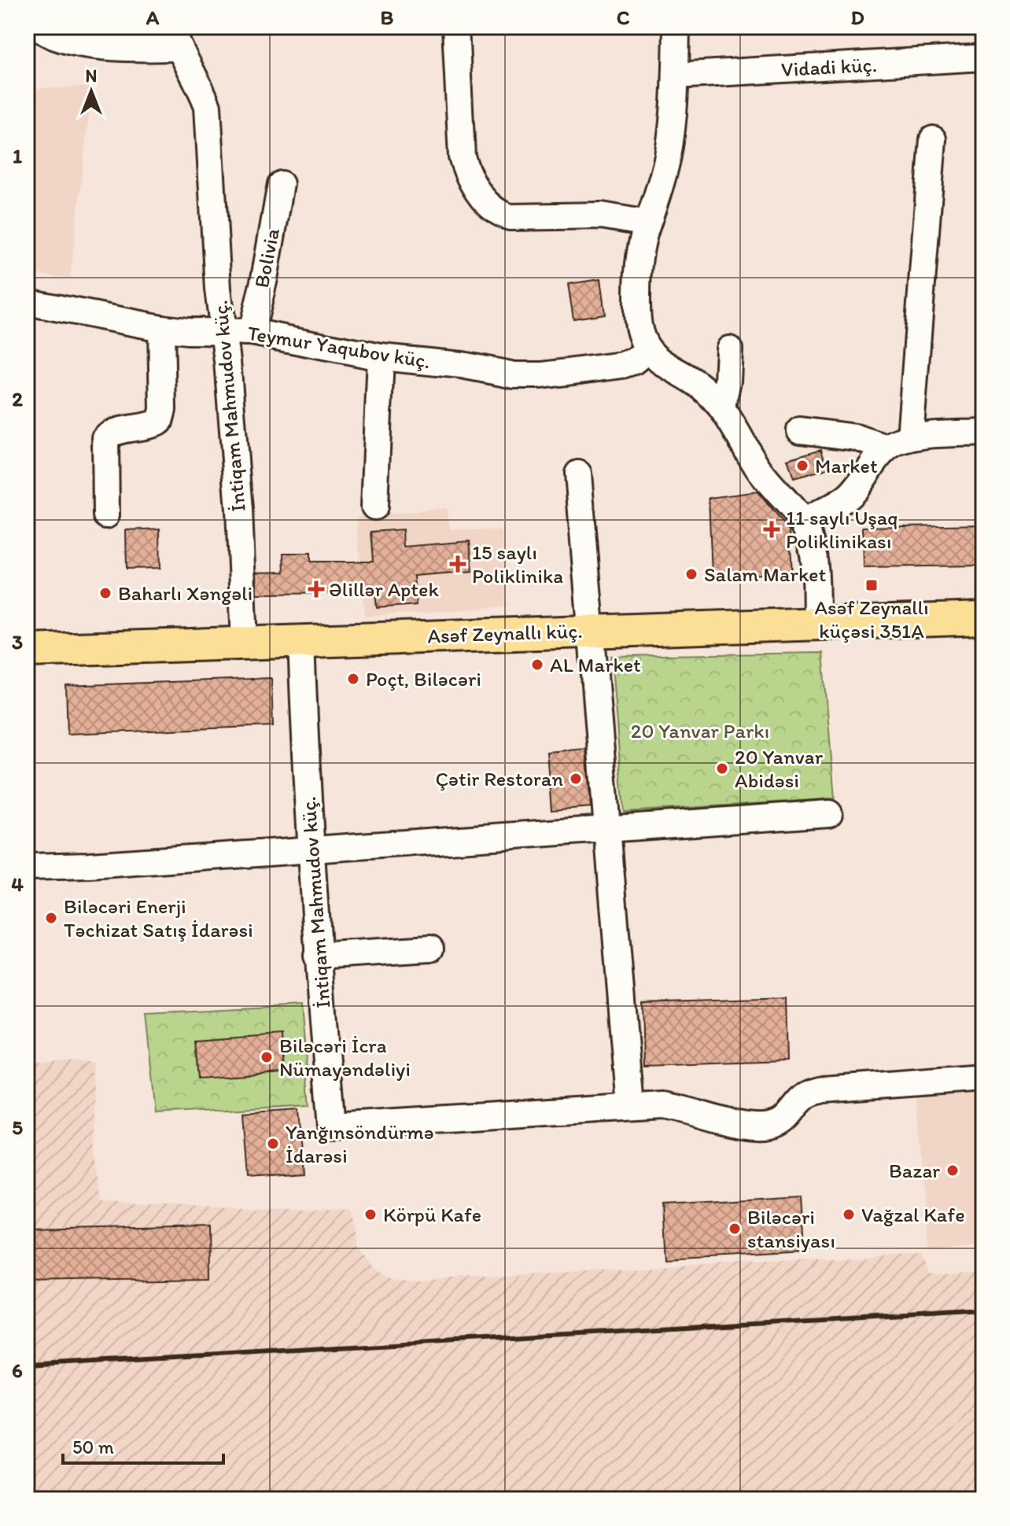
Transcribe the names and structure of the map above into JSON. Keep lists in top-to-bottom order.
{
  "streets": {
    "main road": ["Asəf Zeynallı küç."],
    "street": [
      "Vidadi küç.",
      "Bolivia",
      "Teymur Yaqubov küç.",
      "İntiqam Mahmudov küç."
    ]
  },
  "crossings": [
    ["Bolivia", "Teymur Yaqubov küç."],
    ["Teymur Yaqubov küç.", "İntiqam Mahmudov küç."],
    ["İntiqam Mahmudov küç.", "Asəf Zeynallı küç."]
  ],
  "parks": ["20 Yanvar Parkı"],
  "places": {
    "other": [
      "Market",
      "Salam Market",
      "Baharlı Xəngəli",
      "AL Market",
      "Poçt, Biləcəri",
      "20 Yanvar Abidəsi",
      "Çətir Restoran",
      "Biləcəri Enerji Təchizat Satış İdarəsi",
      "Biləcəri İcra Nümayəndəliyi",
      "Yanğınsöndürmə İdarəsi",
      "Bazar",
      "Körpü Kafe",
      "Vağzal Kafe",
      "Biləcəri stansiyası"
    ],
    "health": ["11 saylı Uşaq Poliklinikası", "15 saylı Poliklinika", "Əlillər Aptek"],
    "transit": ["Asəf Zeynallı küçəsi 351A"]
  },
  "scale_bar": "50 m",
  "north": "top",
  "grid": {
    "columns": [
      "A",
      "B",
      "C",
      "D"
    ],
    "rows": [
      "1",
      "2",
      "3",
      "4",
      "5",
      "6"
    ]
  }
}
